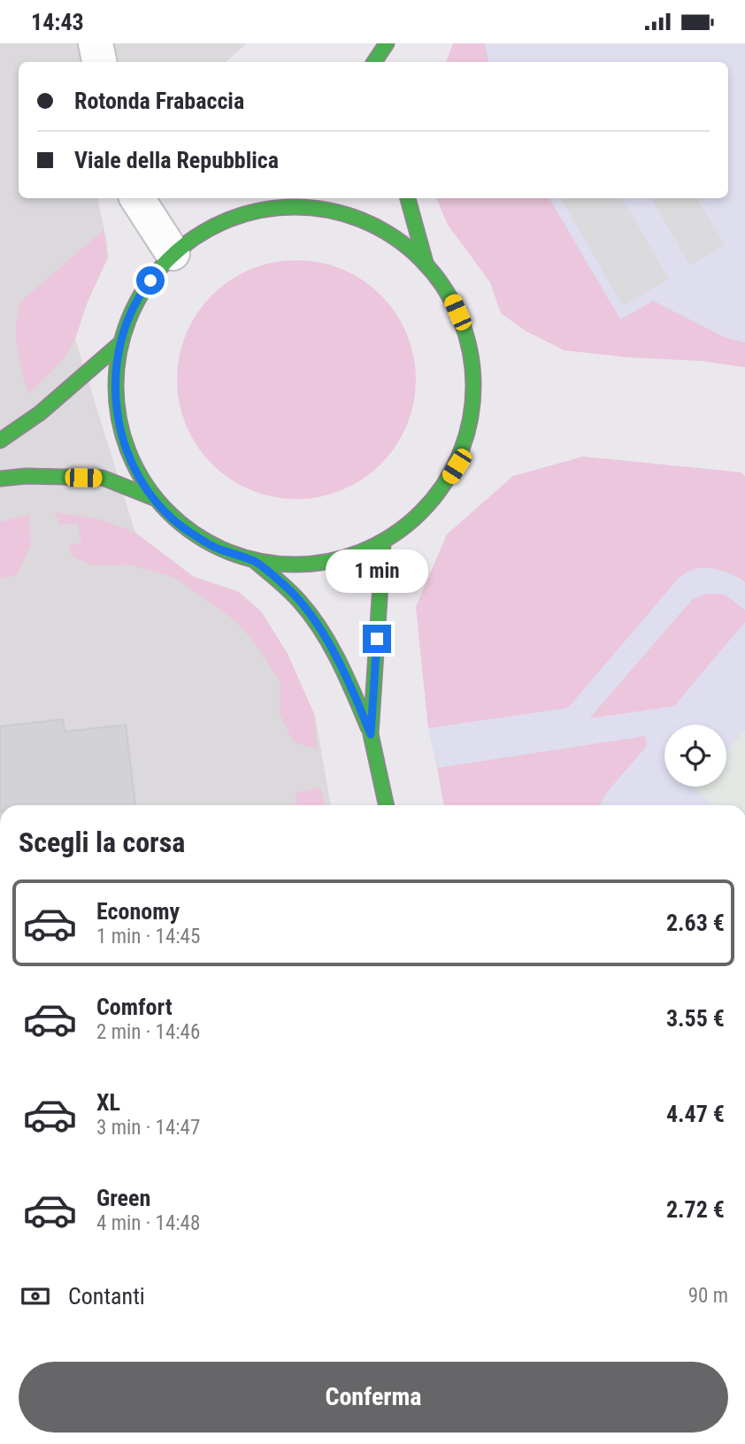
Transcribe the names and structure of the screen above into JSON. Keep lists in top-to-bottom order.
{
  "page": {
    "status": "14:43",
    "banner": ["Rotonda Frabaccia", "Viale della Repubblica"],
    "bubble": "1 min",
    "heading": "Scegli la corsa",
    "list": [
      {
        "name": "Economy",
        "note": "1 min · 14:45",
        "value": "2.63 €"
      },
      {
        "name": "Comfort",
        "note": "2 min · 14:46",
        "value": "3.55 €"
      },
      {
        "name": "XL",
        "note": "3 min · 14:47",
        "value": "4.47 €"
      },
      {
        "name": "Green",
        "note": "4 min · 14:48",
        "value": "2.72 €"
      }
    ],
    "pay": ["Contanti", "90 m"],
    "buttons": "Conferma"
  }
}
